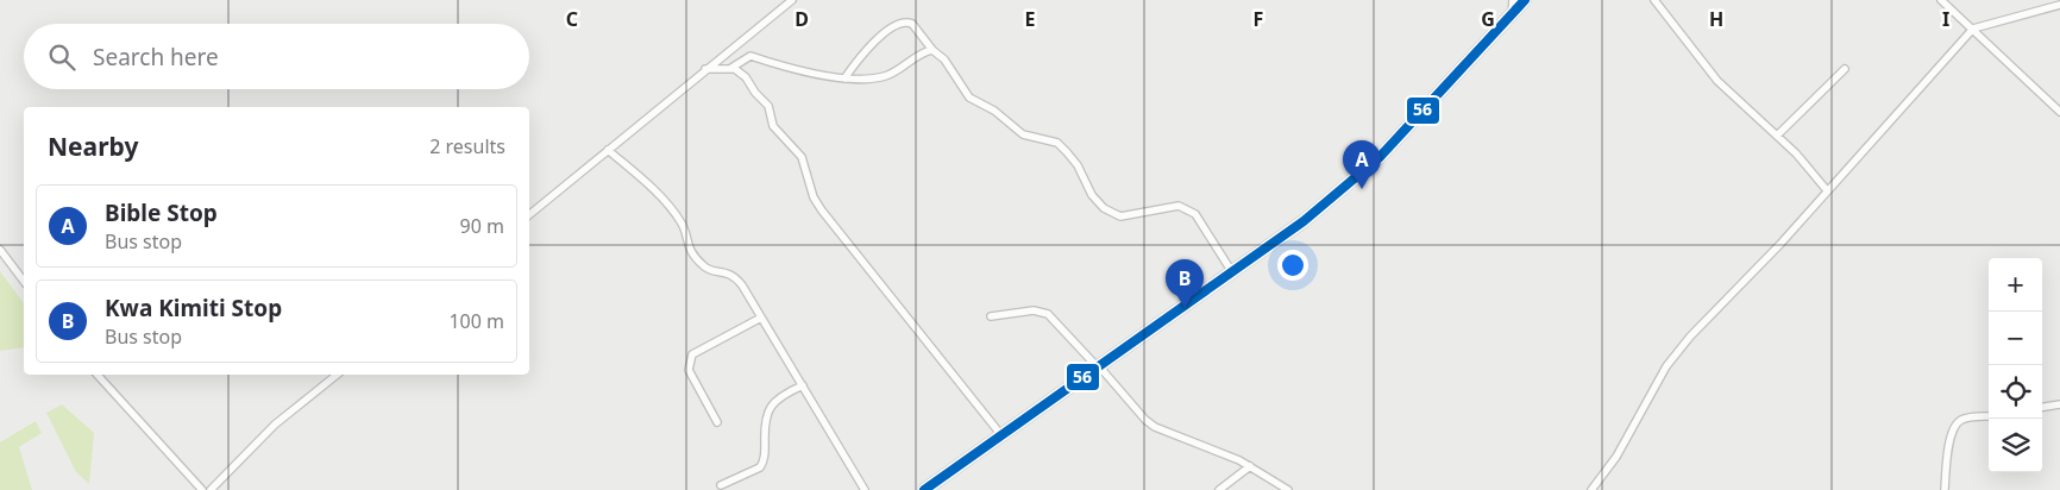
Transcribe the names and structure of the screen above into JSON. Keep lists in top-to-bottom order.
{
  "lines": ["transit line 56"],
  "page": {
    "search": "Search here",
    "heading": ["Nearby", "2 results"],
    "pins": ["A", "B"],
    "list": [
      {
        "mark": "A",
        "name": "Bible Stop",
        "note": "Bus stop",
        "value": "90 m"
      },
      {
        "mark": "B",
        "name": "Kwa Kimiti Stop",
        "note": "Bus stop",
        "value": "100 m"
      }
    ],
    "map_buttons": ["+", "−"]
  },
  "grid": {
    "columns": [
      "C",
      "D",
      "E",
      "F",
      "G",
      "H",
      "I"
    ]
  }
}
